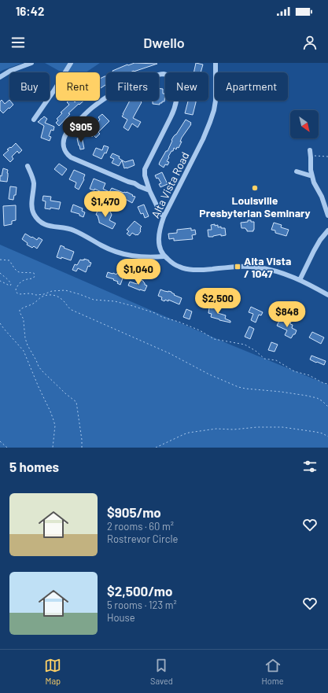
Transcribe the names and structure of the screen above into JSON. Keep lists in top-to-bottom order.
{
  "streets": {
    "street": ["Alta Vista Road"]
  },
  "places": {
    "other": ["Louisville Presbyterian Seminary"],
    "transit": ["Alta Vista / 1047"]
  },
  "north": "bottom right",
  "page": {
    "status": "16:42",
    "header": "Dwello",
    "chip": [
      "Buy",
      "Rent",
      "Filters",
      "New",
      "Apartment"
    ],
    "price": [
      "$905",
      "$1,470",
      "$1,040",
      "$2,500",
      "$848"
    ],
    "heading": "5 homes",
    "list": [
      {
        "name": "$905/mo",
        "note": "2 rooms · 60 m² · Rostrevor Circle"
      },
      {
        "name": "$2,500/mo",
        "note": "5 rooms · 123 m² · House"
      }
    ],
    "tabs": ["Map", "Saved", "Home"]
  }
}
